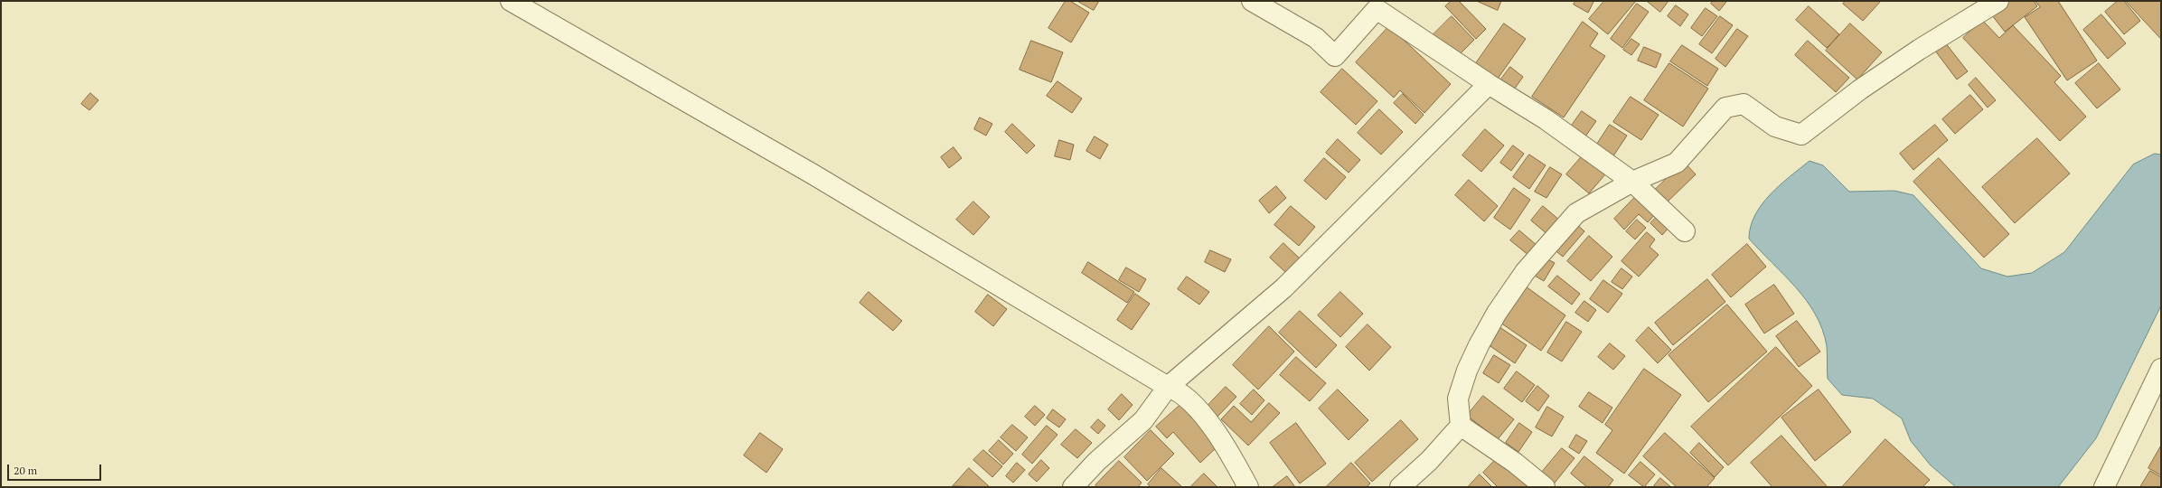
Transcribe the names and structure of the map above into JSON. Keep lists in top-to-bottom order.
{
  "scale_bar": "20 m"
}
